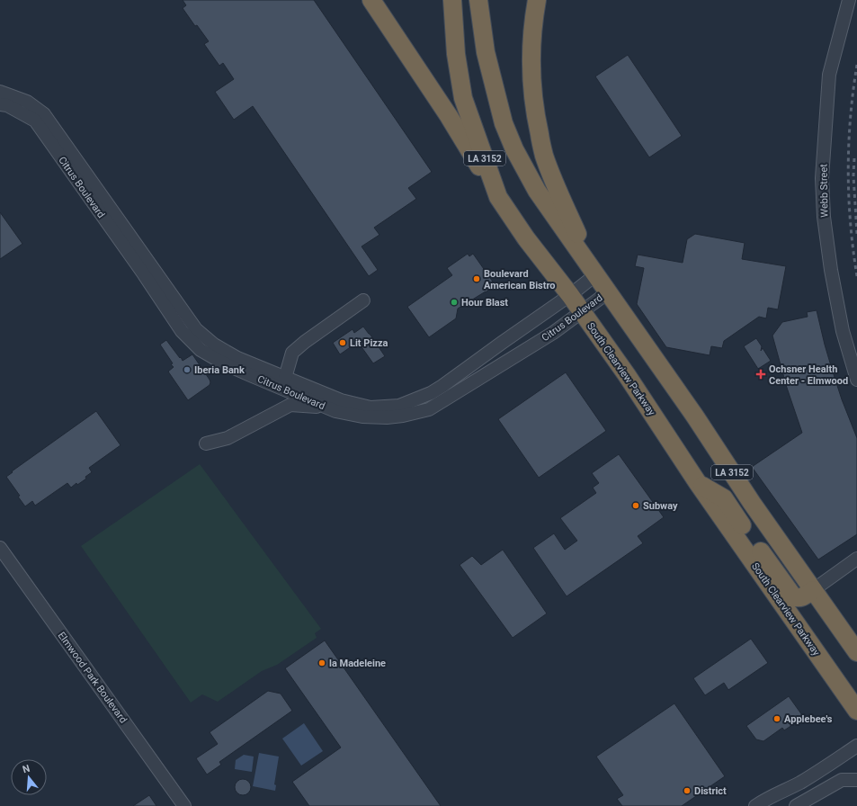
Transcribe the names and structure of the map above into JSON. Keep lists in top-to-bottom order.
{
  "streets": {
    "highway": ["LA 3152", "South Clearview Parkway"],
    "street": ["Citrus Boulevard", "Webb Street", "Elmwood Park Boulevard"]
  },
  "crossings": [
    ["LA 3152", "Citrus Boulevard"],
    ["Citrus Boulevard", "South Clearview Parkway"]
  ],
  "places": {
    "other": [
      "Boulevard American Bistro",
      "Hour Blast",
      "Lit Pizza",
      "Iberia Bank",
      "Subway",
      "la Madeleine",
      "Applebee's",
      "District"
    ],
    "health": ["Ochsner Health Center - Elmwood"]
  },
  "north": "top"
}
